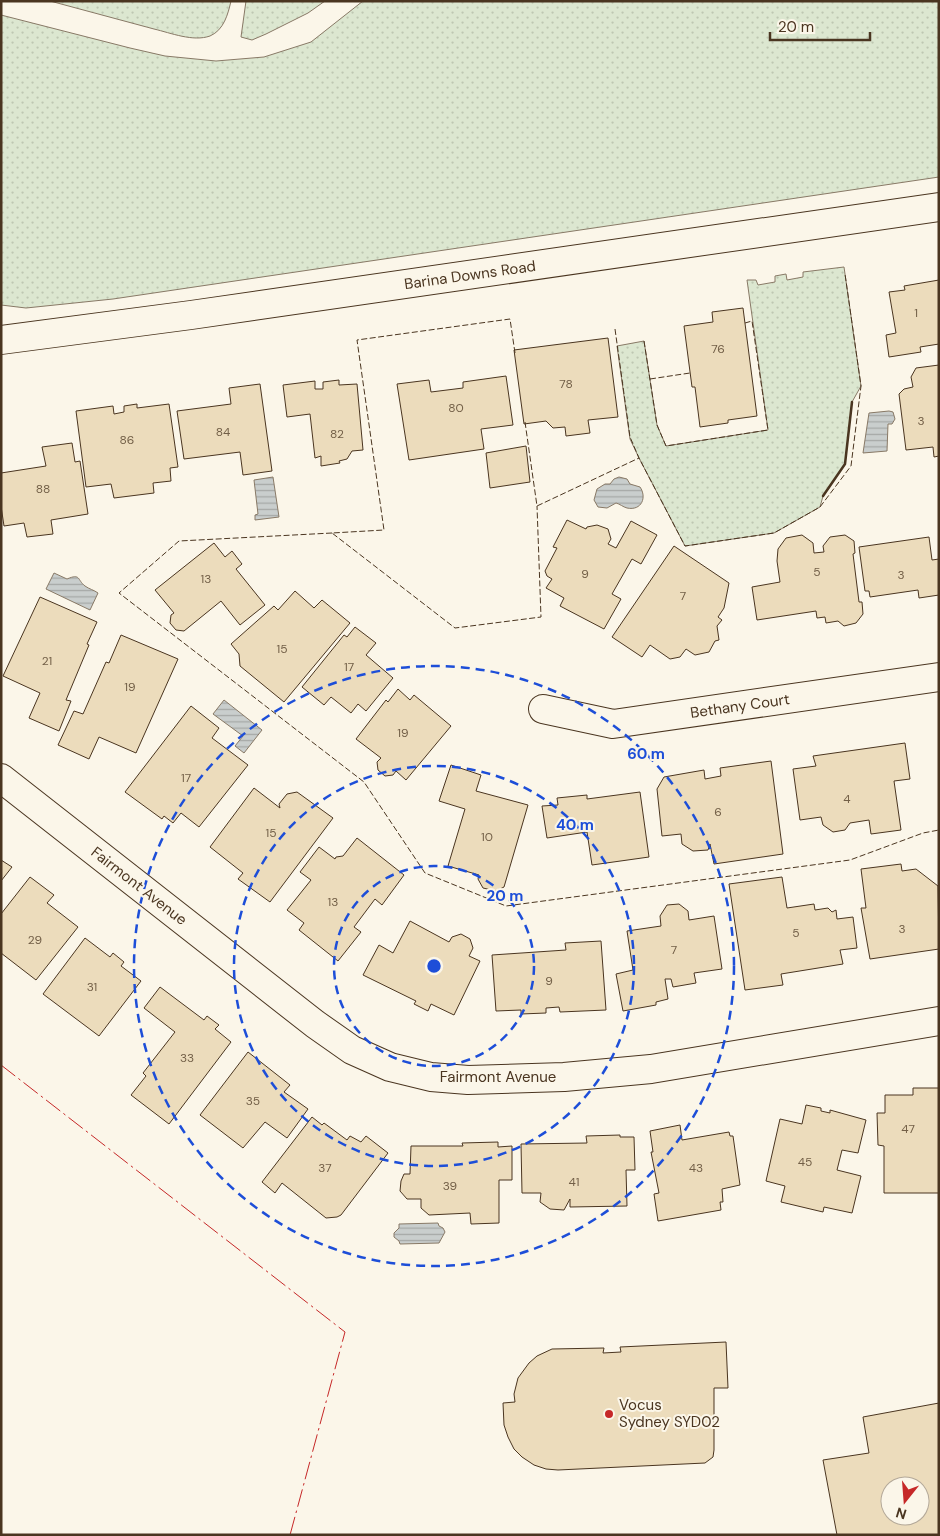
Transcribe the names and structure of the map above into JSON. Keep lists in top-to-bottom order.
{
  "streets": {
    "street": ["Barina Downs Road", "Bethany Court", "Fairmont Avenue"]
  },
  "places": ["Vocus Sydney SYD02"],
  "house_numbers": [
    "1",
    "76",
    "78",
    "80",
    "3",
    "84",
    "82",
    "86",
    "88",
    "5",
    "9",
    "3",
    "13",
    "7",
    "15",
    "21",
    "17",
    "19",
    "19",
    "17",
    "4",
    "6",
    "15",
    "10",
    "13",
    "3",
    "5",
    "29",
    "7",
    "9",
    "31",
    "33",
    "35",
    "47",
    "45",
    "37",
    "43",
    "41",
    "39"
  ],
  "scale_bar": "20 m",
  "north": "bottom",
  "rings": ["60 m", "40 m", "20 m"]
}
